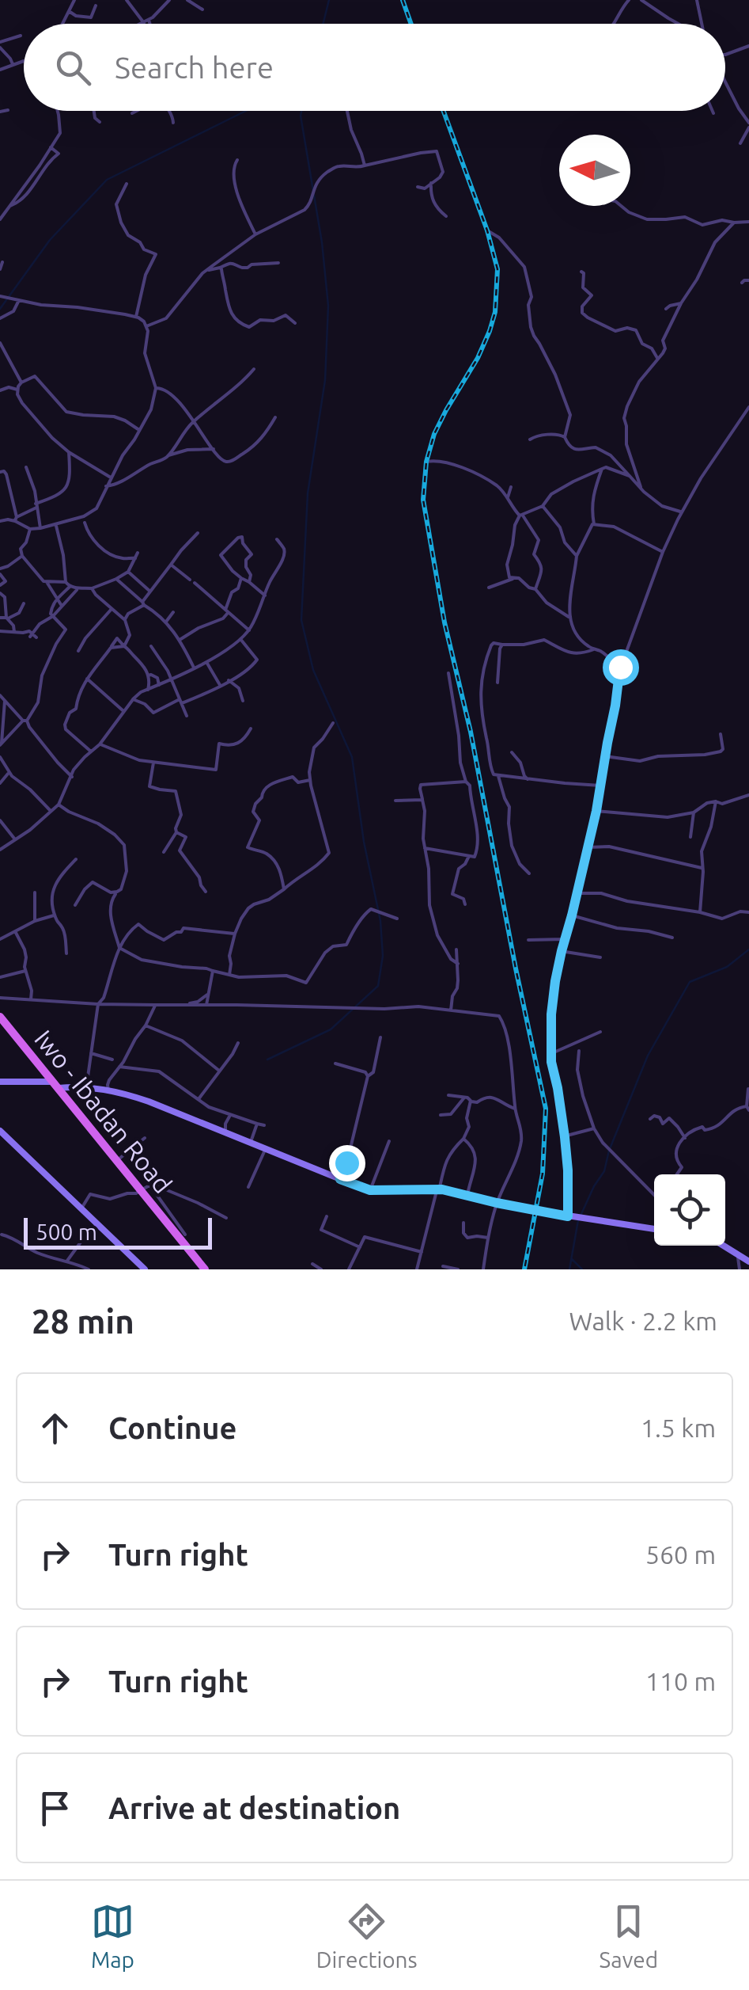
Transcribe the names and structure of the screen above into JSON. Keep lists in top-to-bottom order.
{
  "streets": {
    "main road": ["Iwo - Ibadan Road"]
  },
  "scale_bar": "500 m",
  "north": "left",
  "page": {
    "search": "Search here",
    "scale": "500 m",
    "heading": ["28 min", "Walk · 2.2 km"],
    "list": [
      ["Continue", "1.5 km"],
      ["Turn right", "560 m"],
      ["Turn right", "110 m"],
      "Arrive at destination"
    ],
    "nav": ["Map", "Directions", "Saved"]
  }
}
